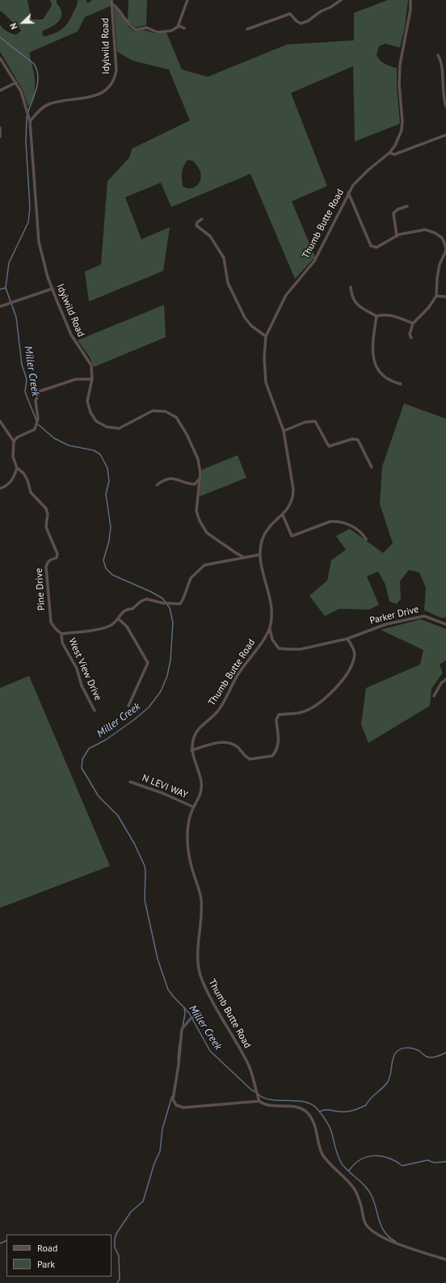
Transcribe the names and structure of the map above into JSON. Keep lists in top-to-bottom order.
{
  "streets": {
    "street": [
      "Idylwild Road",
      "Thumb Butte Road",
      "Pine Drive",
      "Parker Drive",
      "West View Drive",
      "N LEVI WAY"
    ]
  },
  "crossings": [
    ["Thumb Butte Road", "Parker Drive"],
    ["Thumb Butte Road", "N LEVI WAY"],
    ["Pine Drive", "West View Drive"]
  ],
  "water": ["Miller Creek"],
  "legend": ["Road", "Park"],
  "north": "left"
}
